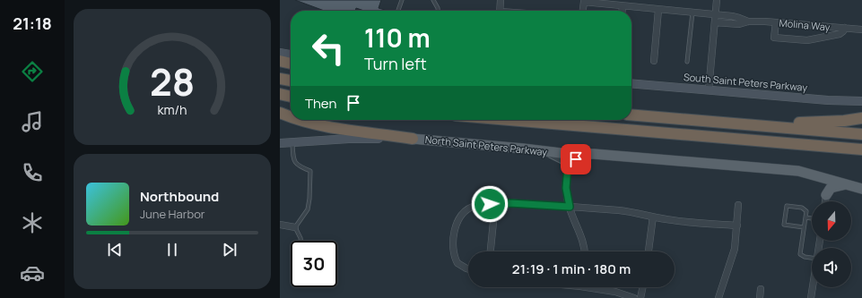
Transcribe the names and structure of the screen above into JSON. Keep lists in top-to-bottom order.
{
  "streets": {
    "main road": ["South Saint Peters Parkway", "North Saint Peters Parkway"],
    "street": ["Molina Way"]
  },
  "north": "bottom",
  "page": {
    "tabs": "21:18",
    "turn": ["110 m", "Turn left"],
    "then": "Then",
    "song": ["Northbound", "June Harbor"],
    "limit": "30",
    "trip": "21:19 · 1 min · 180 m",
    "gauge": ["28", "km/h"]
  }
}
